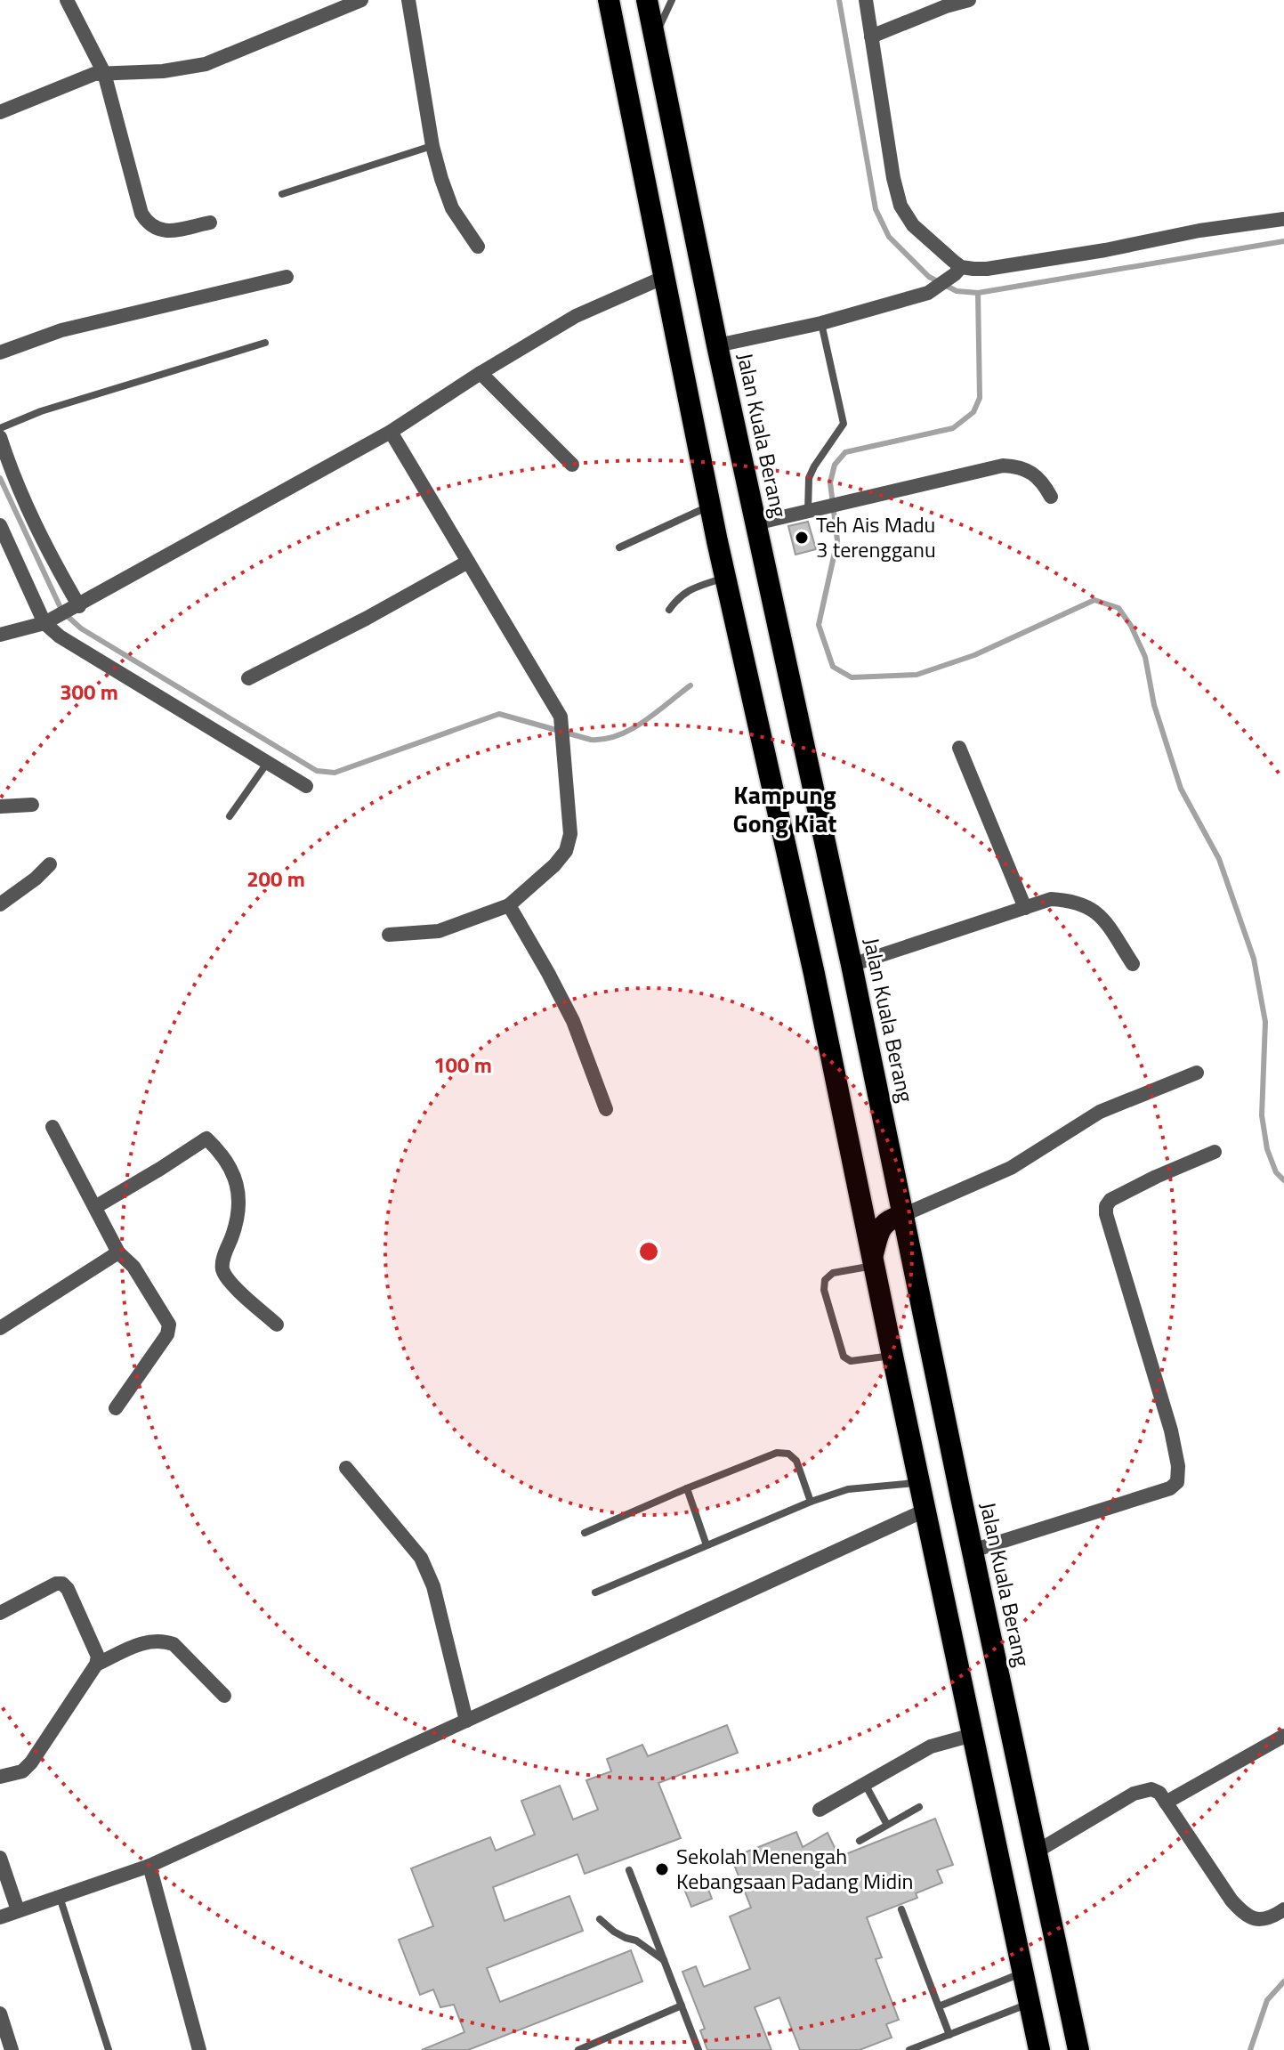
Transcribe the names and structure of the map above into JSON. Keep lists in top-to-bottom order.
{
  "streets": {
    "highway": ["Jalan Kuala Berang"]
  },
  "districts": ["Kampung Gong Kiat"],
  "places": ["Teh Ais Madu 3 terengganu", "Sekolah Menengah Kebangsaan Padang Midin"],
  "rings": ["300 m", "200 m", "100 m"]
}
